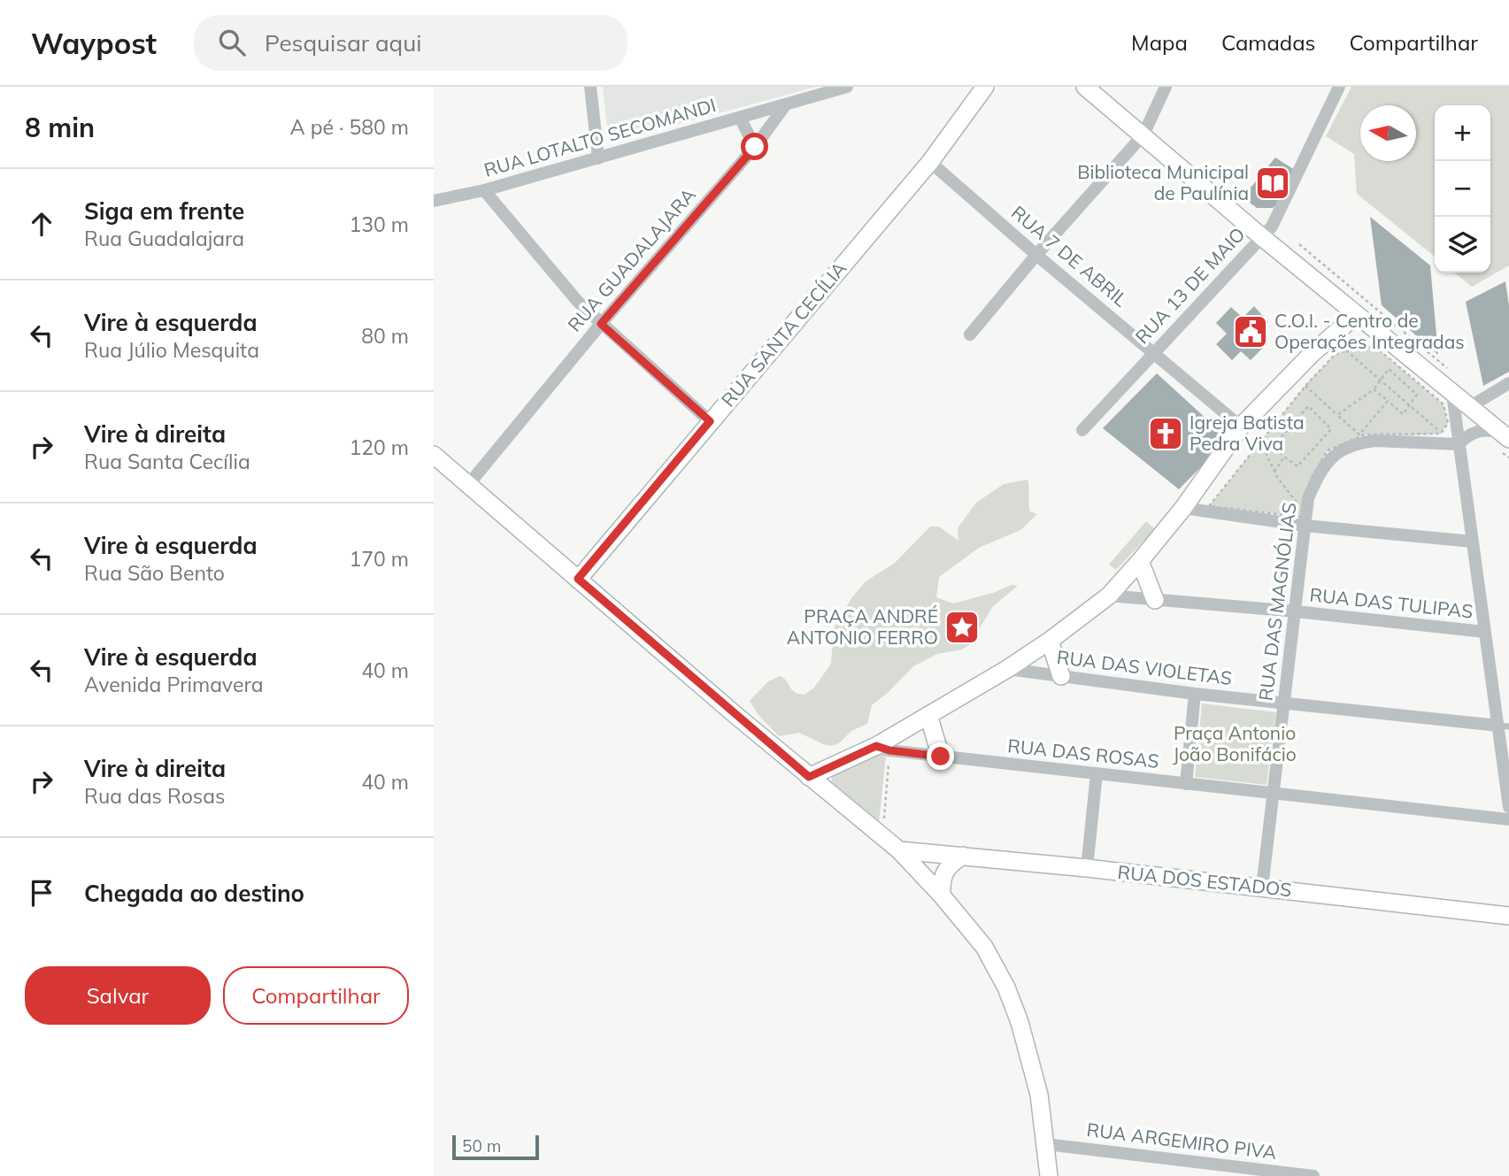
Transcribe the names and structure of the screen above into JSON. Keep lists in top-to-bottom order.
{
  "streets": {
    "street": [
      "RUA LOTALTO SECOMANDI",
      "RUA 7 DE ABRIL",
      "RUA GUADALAJARA",
      "RUA 13 DE MAIO",
      "RUA SANTA CECÍLIA",
      "RUA DAS MAGNÓLIAS",
      "RUA DAS TULIPAS",
      "RUA DAS VIOLETAS",
      "RUA DAS ROSAS",
      "RUA DOS ESTADOS",
      "RUA ARGEMIRO PIVA"
    ]
  },
  "crossings": [
    ["RUA LOTALTO SECOMANDI", "RUA GUADALAJARA"],
    ["RUA 7 DE ABRIL", "RUA 13 DE MAIO"],
    ["RUA 7 DE ABRIL", "RUA SANTA CECÍLIA"],
    ["RUA DAS MAGNÓLIAS", "RUA DAS TULIPAS"],
    ["RUA DAS MAGNÓLIAS", "RUA DAS VIOLETAS"],
    ["RUA DAS MAGNÓLIAS", "RUA DAS ROSAS"],
    ["RUA DAS MAGNÓLIAS", "RUA DOS ESTADOS"]
  ],
  "parks": ["Praça Antonio João Bonifácio"],
  "places": {
    "library": ["Biblioteca Municipal de Paulínia"],
    "public building": ["C.O.I. - Centro de Operações Integradas"],
    "church": ["Igreja Batista Pedra Viva"],
    "place": ["PRAÇA ANDRÉ ANTONIO FERRO"]
  },
  "scale_bar": "50 m",
  "north": "left",
  "page": {
    "header": "Waypost",
    "search": "Pesquisar aqui",
    "nav": ["Mapa", "Camadas", "Compartilhar"],
    "heading": ["8 min", "A pé · 580 m"],
    "map_buttons": ["+", "−"],
    "list": [
      ["Siga em frente", "Rua Guadalajara", "130 m"],
      ["Vire à esquerda", "Rua Júlio Mesquita", "80 m"],
      ["Vire à direita", "Rua Santa Cecília", "120 m"],
      ["Vire à esquerda", "Rua São Bento", "170 m"],
      ["Vire à esquerda", "Avenida Primavera", "40 m"],
      ["Vire à direita", "Rua das Rosas", "40 m"],
      "Chegada ao destino"
    ],
    "buttons": ["Salvar", "Compartilhar"],
    "scale": "50 m"
  }
}
